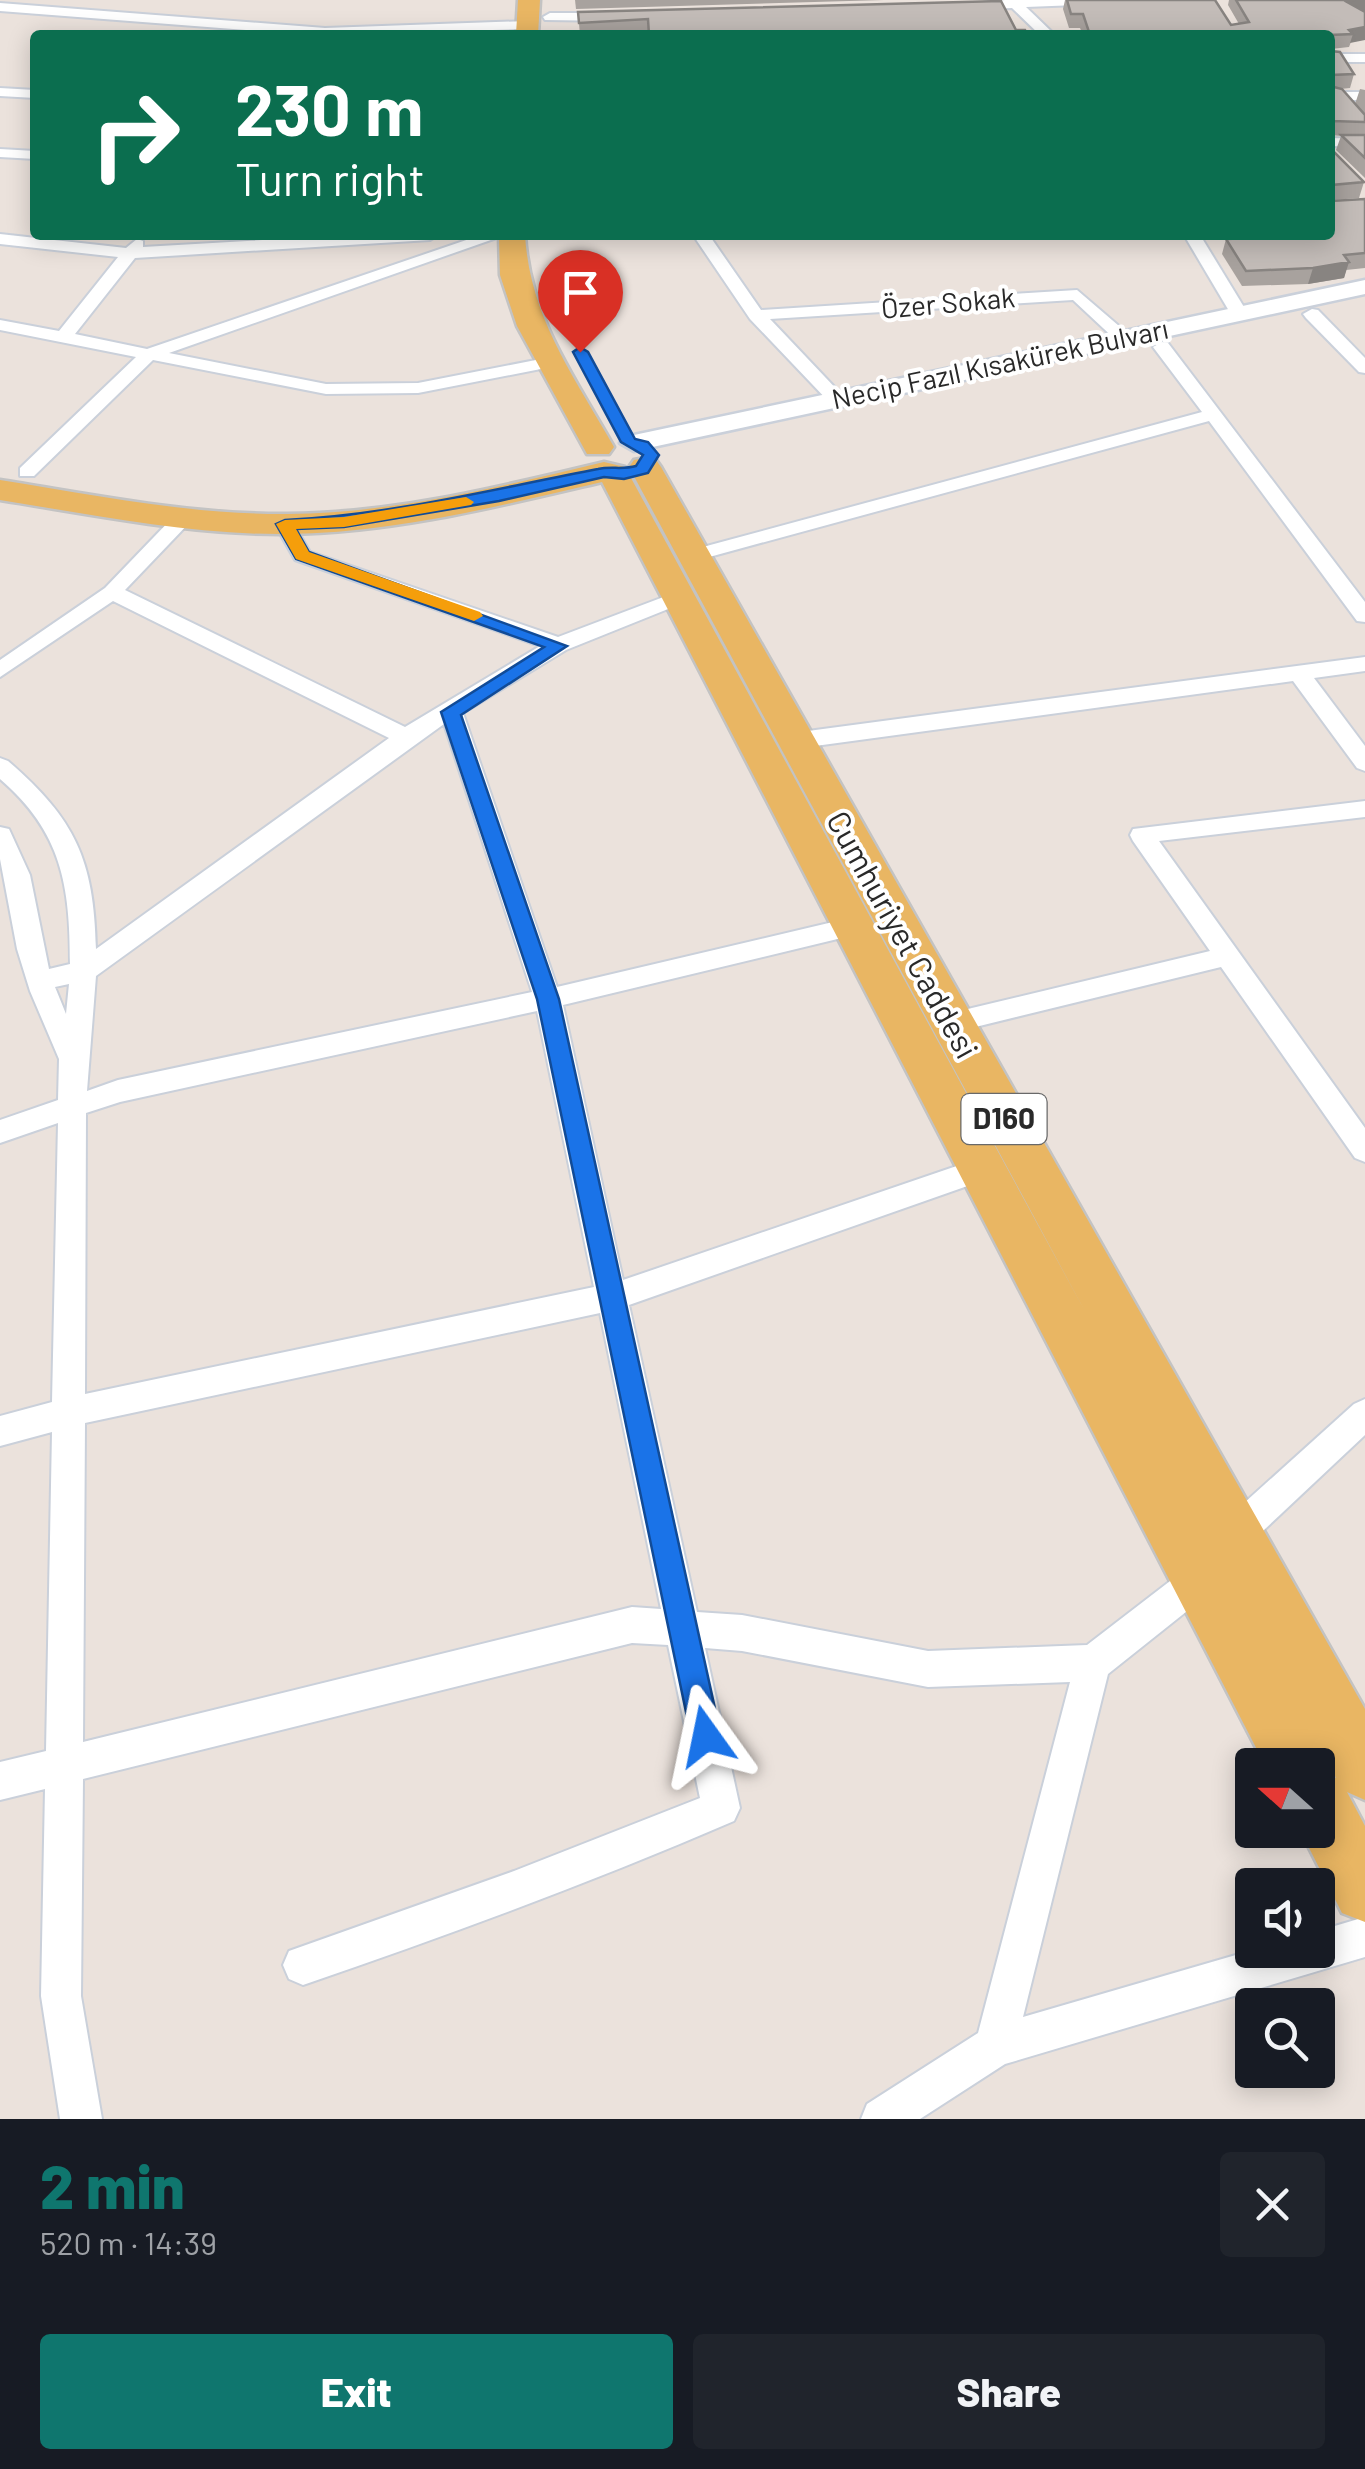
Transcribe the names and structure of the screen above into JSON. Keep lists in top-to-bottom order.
{
  "streets": {
    "main road": ["Necip Fazıl Kısakürek Bulvarı", "Cumhuriyet Caddesi", "D160"],
    "street": ["Özer Sokak"]
  },
  "crossings": [
    ["Özer Sokak", "Necip Fazıl Kısakürek Bulvarı"],
    ["Necip Fazıl Kısakürek Bulvarı", "Cumhuriyet Caddesi"]
  ],
  "north": "left",
  "page": {
    "turn": ["230 m", "Turn right"],
    "heading": ["2 min", "520 m · 14:39"],
    "buttons": ["Exit", "Share"]
  }
}
